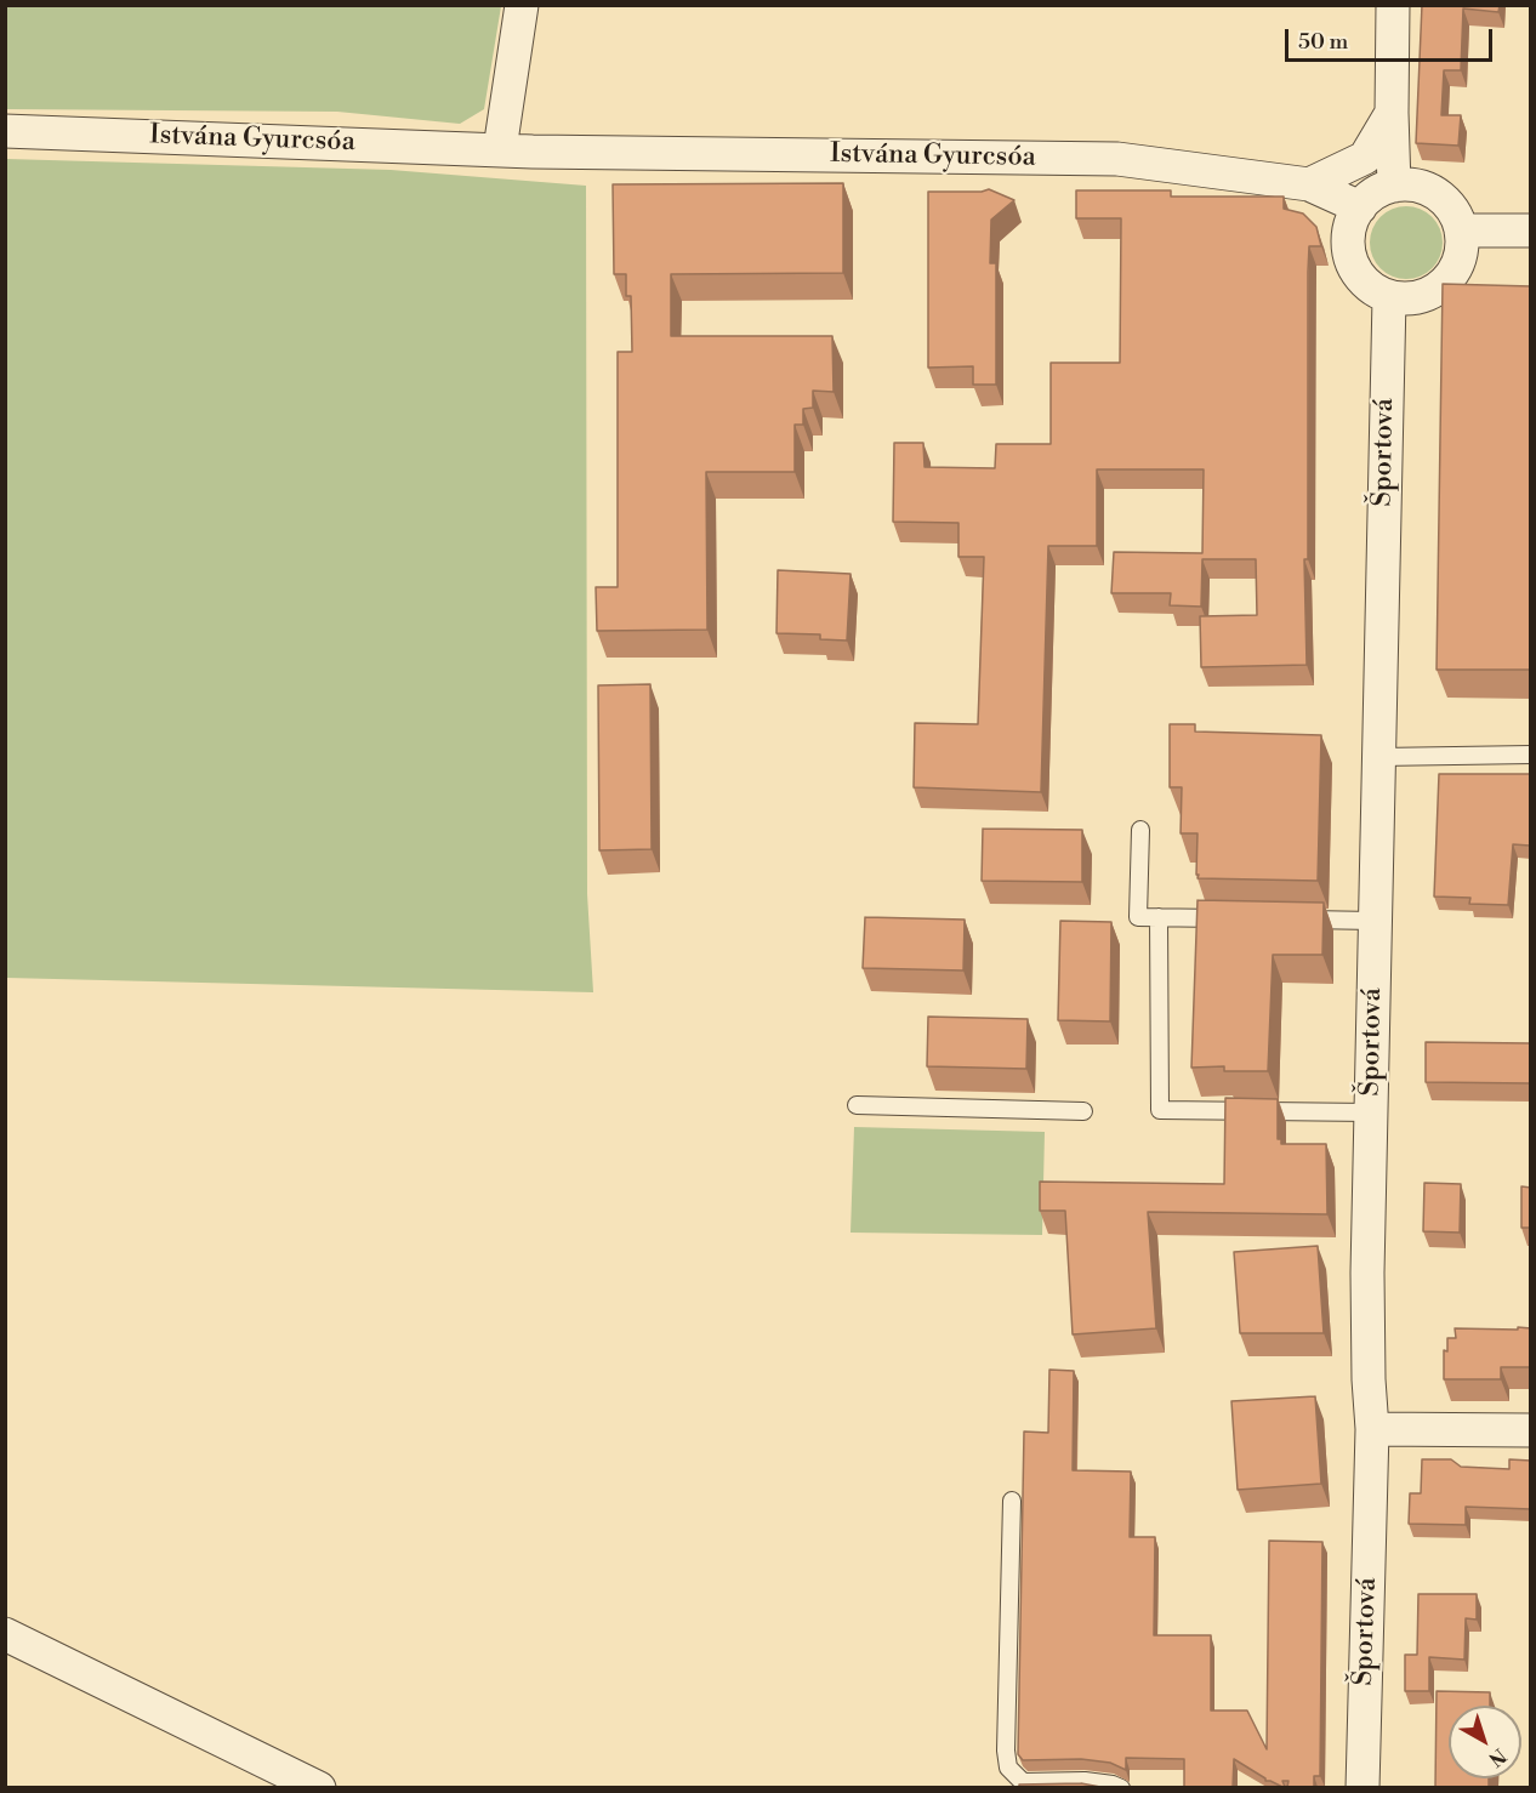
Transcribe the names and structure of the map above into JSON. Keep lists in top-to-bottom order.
{
  "streets": {
    "street": ["Istvána Gyurcsóa", "Športová"]
  },
  "crossings": [
    ["Istvána Gyurcsóa", "Športová"]
  ],
  "scale_bar": "50 m",
  "north": "bottom right"
}
